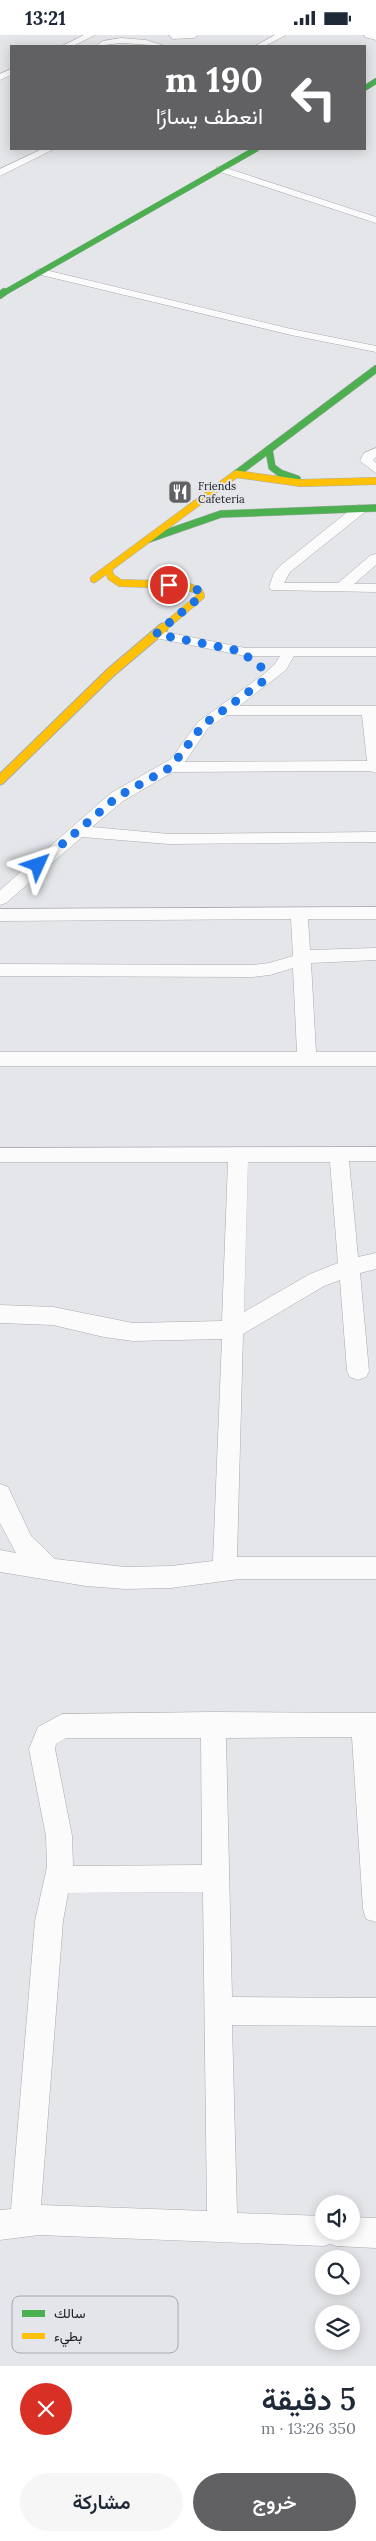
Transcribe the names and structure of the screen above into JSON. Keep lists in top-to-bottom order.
{
  "places": {
    "restaurant": ["Friends Cafeteria"]
  },
  "legend": ["سالك", "بطيء"],
  "page": {
    "status": "13:21",
    "turn": ["190 m", "انعطف يسارًا"],
    "heading": ["5 دقيقة", "350 m · 13:26"],
    "buttons": ["خروج", "مشاركة"]
  }
}
